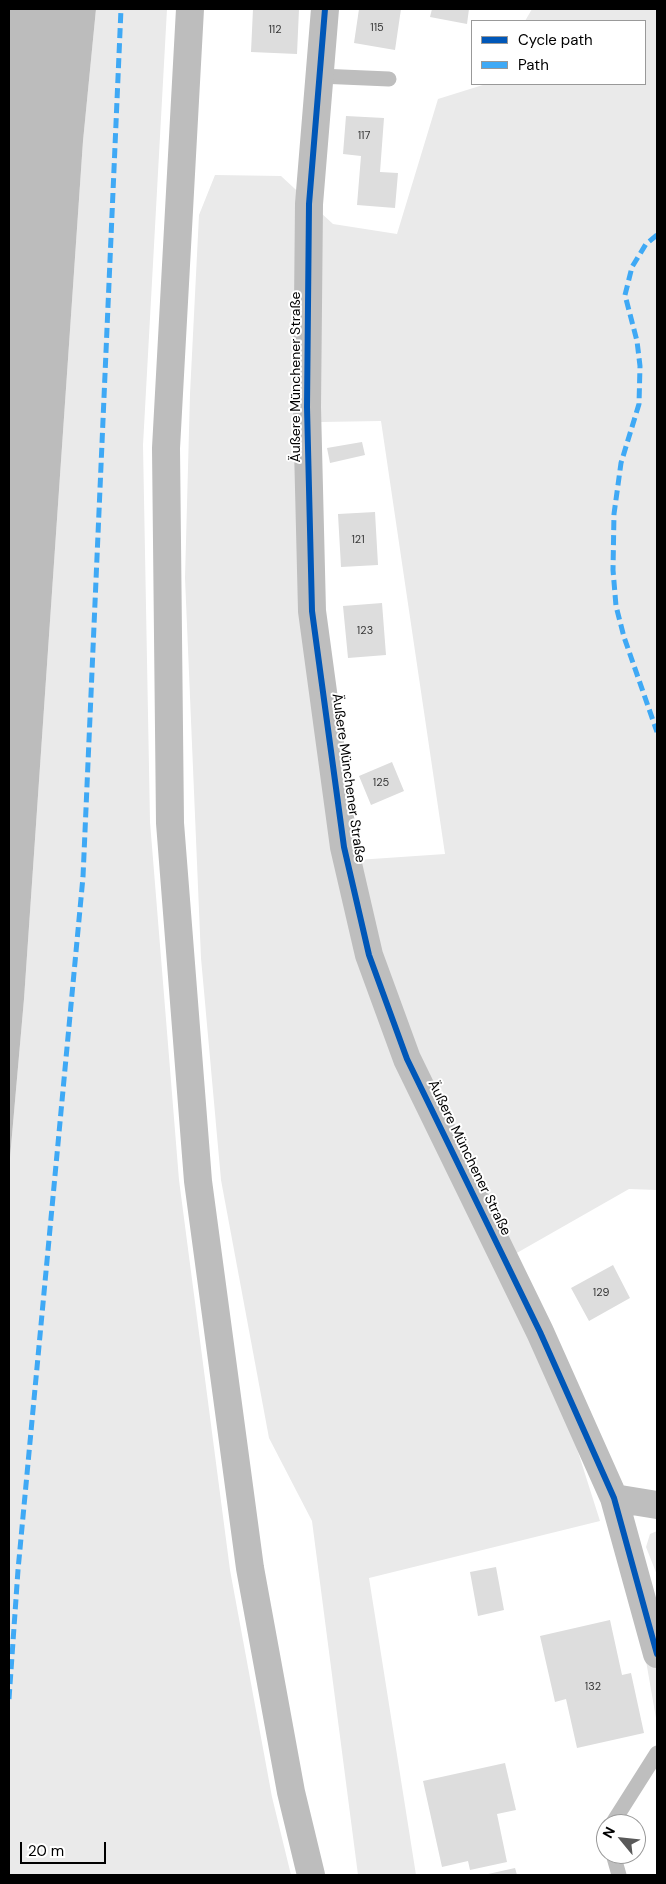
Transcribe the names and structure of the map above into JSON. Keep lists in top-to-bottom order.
{
  "streets": {
    "street": ["Äußere Münchener Straße"]
  },
  "house_numbers": [
    "115",
    "112",
    "117",
    "121",
    "123",
    "125",
    "129",
    "132"
  ],
  "legend": ["Cycle path", "Path"],
  "scale_bar": "20 m",
  "north": "top left"
}
